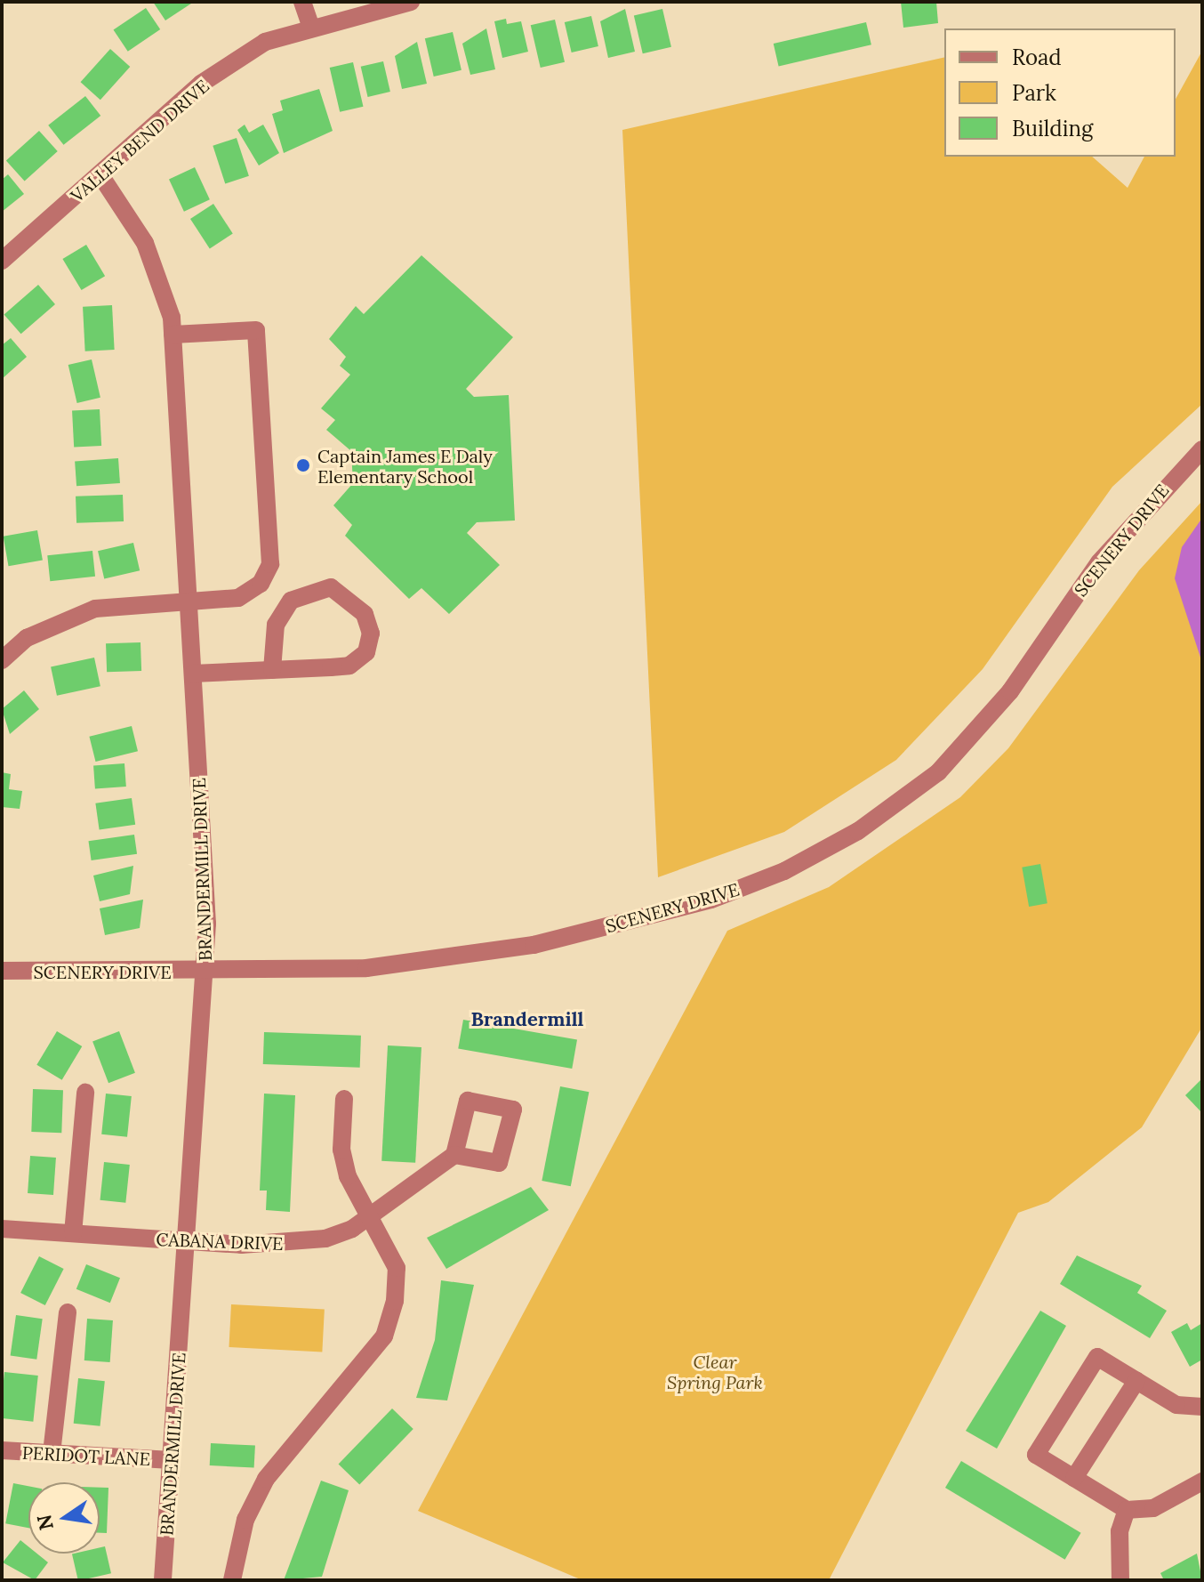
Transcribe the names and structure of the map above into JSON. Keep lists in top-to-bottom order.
{
  "streets": {
    "street": [
      "VALLEY BEND DRIVE",
      "SCENERY DRIVE",
      "BRANDERMILL DRIVE",
      "CABANA DRIVE",
      "PERIDOT LANE"
    ]
  },
  "crossings": [
    ["VALLEY BEND DRIVE", "BRANDERMILL DRIVE"],
    ["SCENERY DRIVE", "BRANDERMILL DRIVE"],
    ["BRANDERMILL DRIVE", "CABANA DRIVE"],
    ["BRANDERMILL DRIVE", "PERIDOT LANE"]
  ],
  "districts": ["Brandermill"],
  "parks": ["Clear Spring Park"],
  "places": ["Captain James E Daly Elementary School"],
  "legend": ["Road", "Park", "Building"],
  "north": "left"
}
